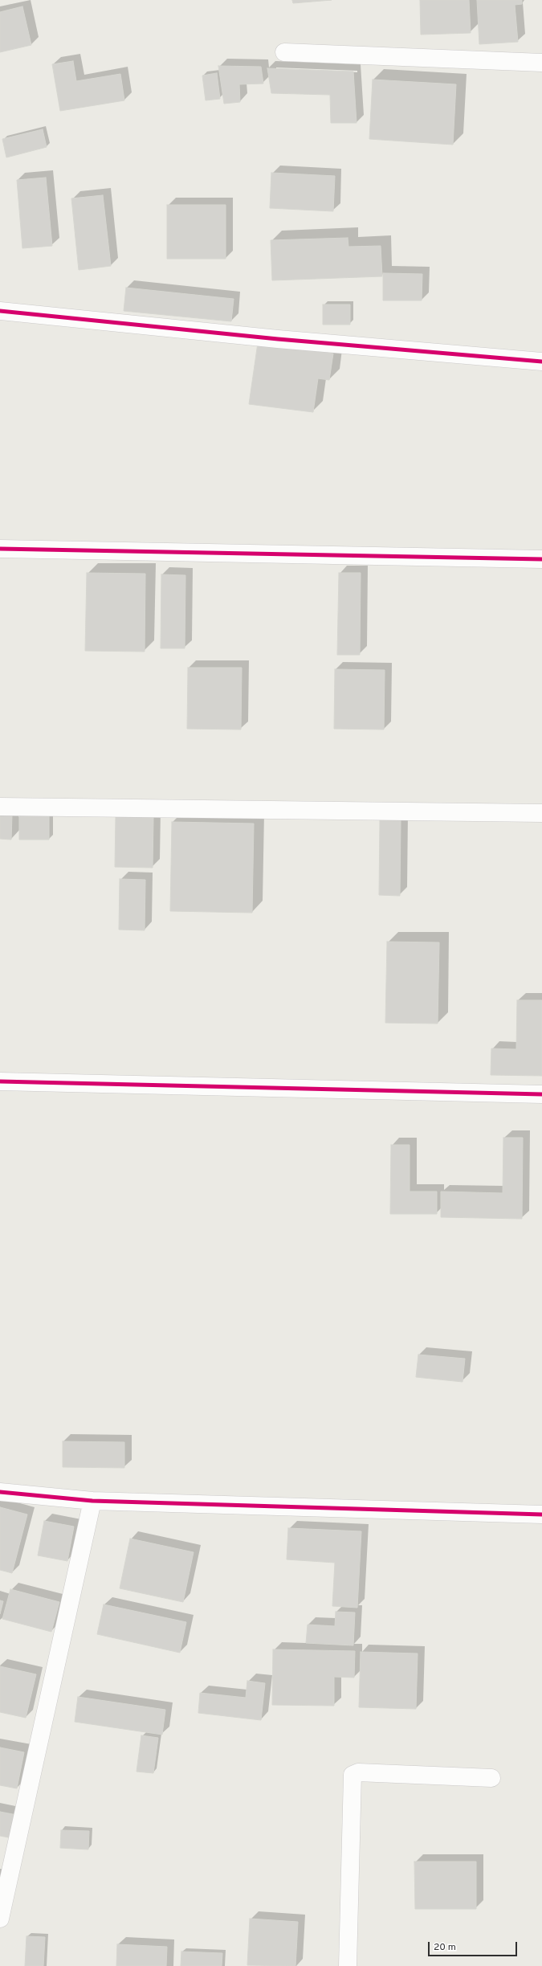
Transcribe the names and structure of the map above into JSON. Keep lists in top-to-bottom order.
{
  "scale_bar": "20 m"
}
